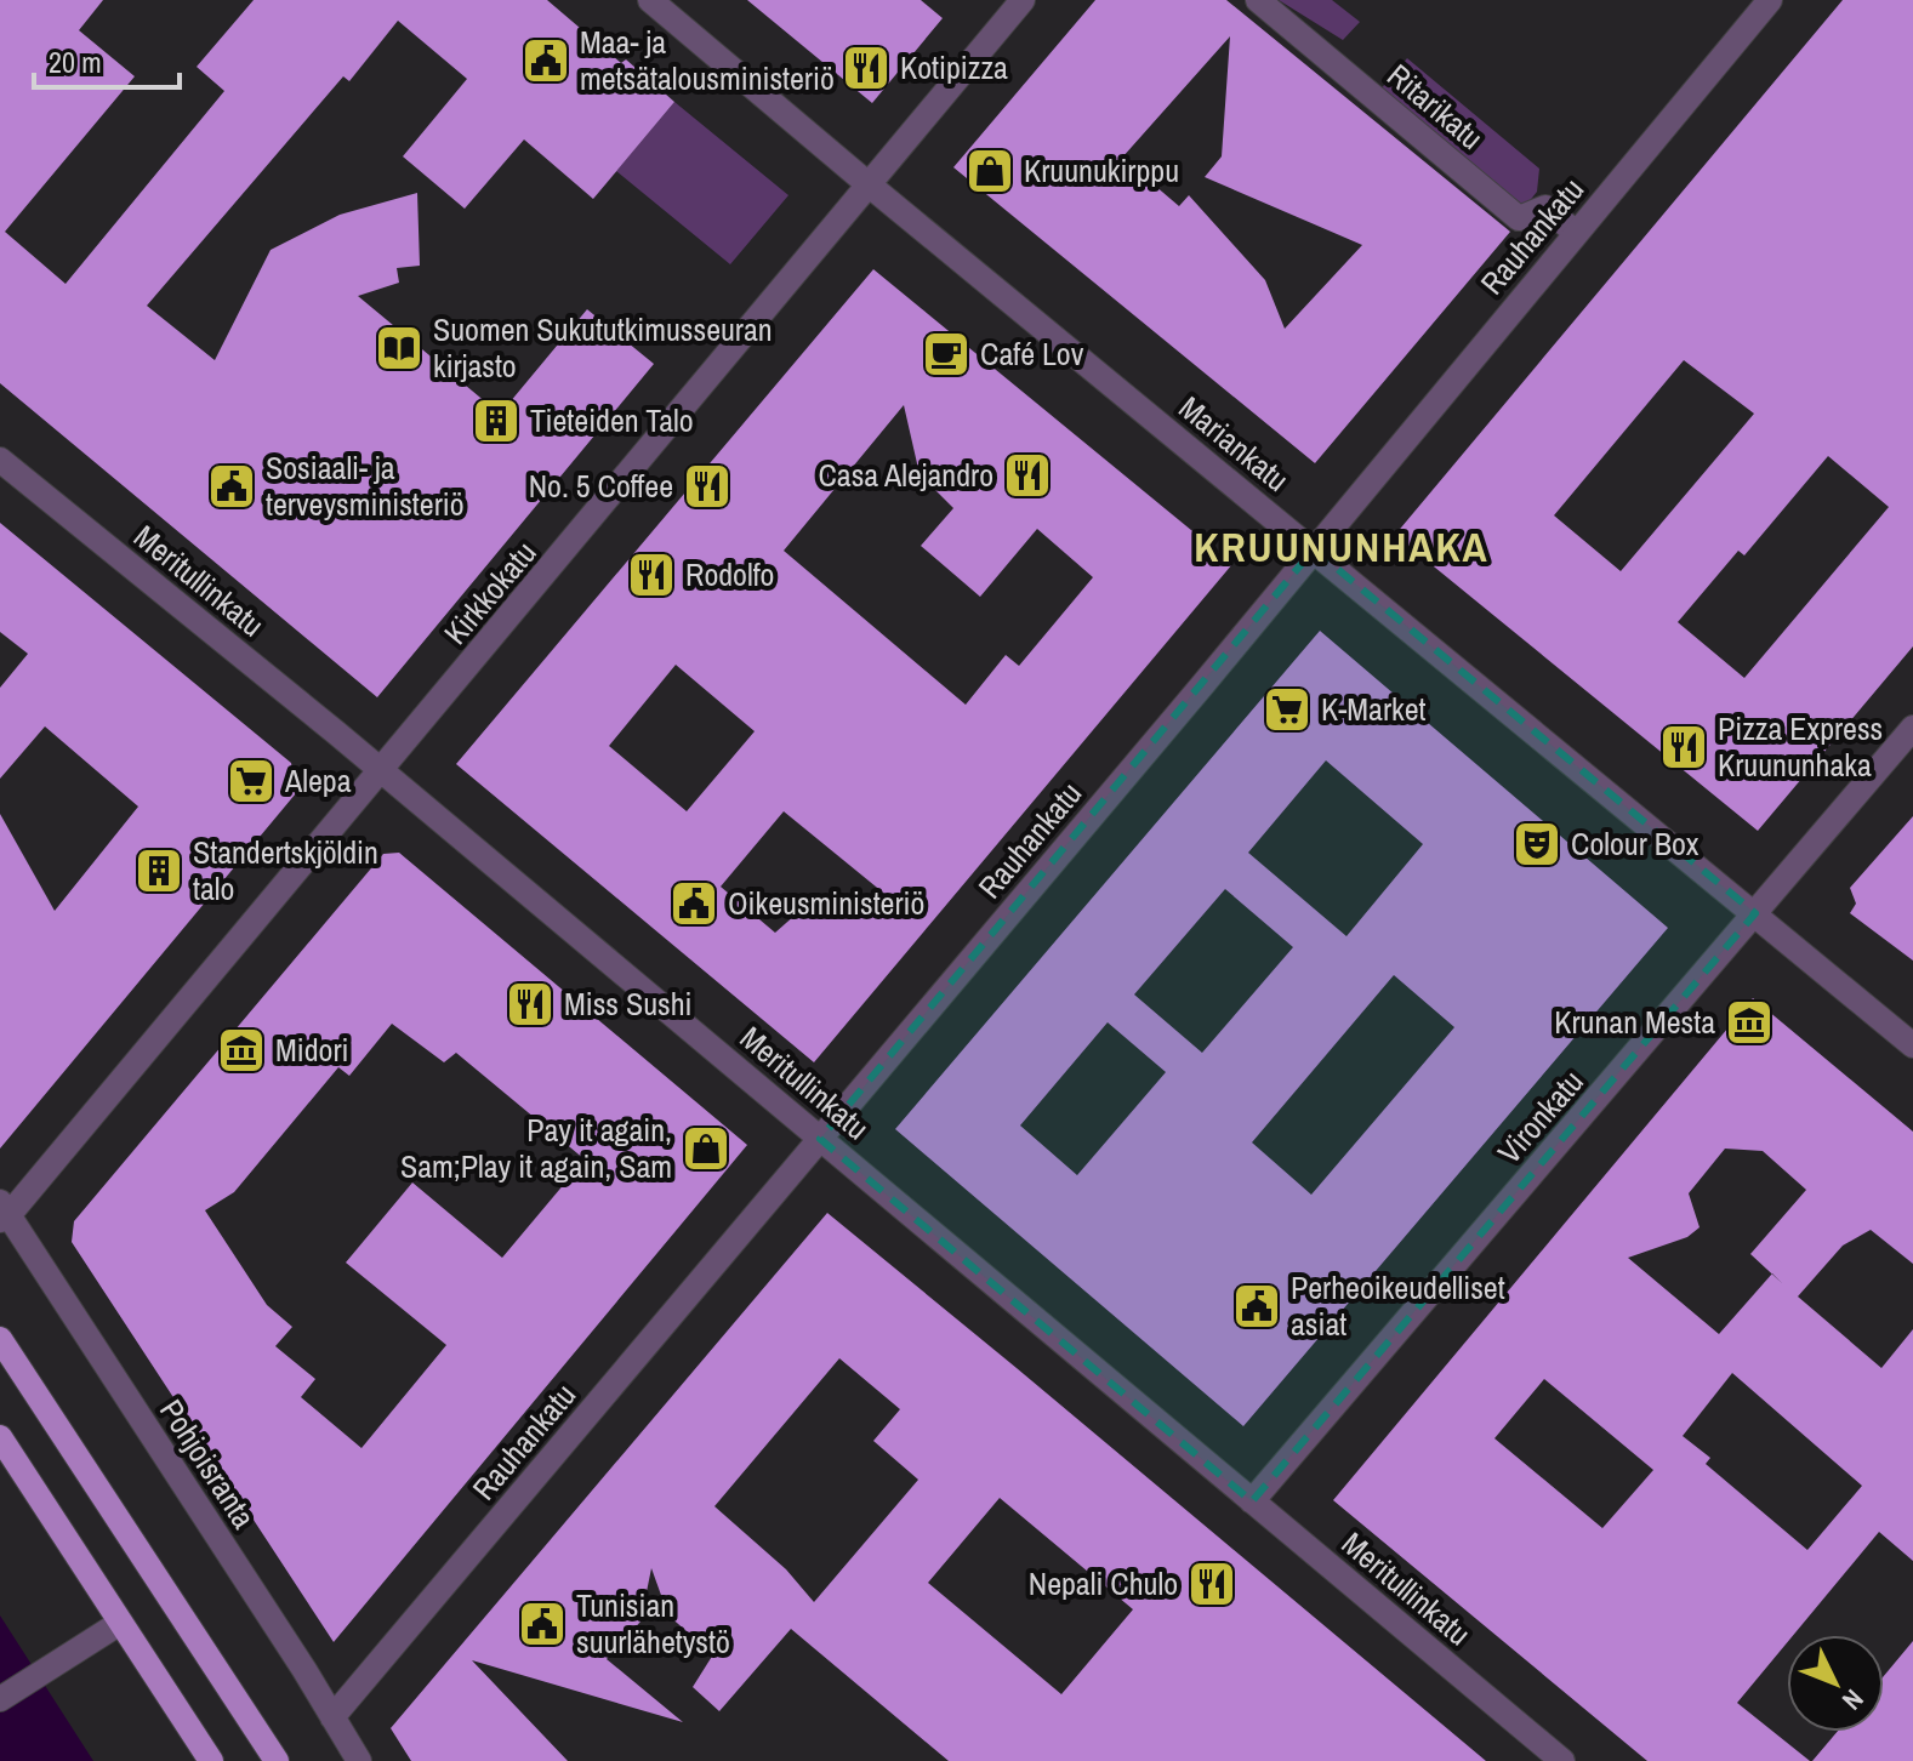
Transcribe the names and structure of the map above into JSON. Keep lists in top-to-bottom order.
{
  "streets": {
    "street": [
      "Ritarikatu",
      "Rauhankatu",
      "Mariankatu",
      "Meritullinkatu",
      "Kirkkokatu",
      "Vironkatu",
      "Pohjoisranta"
    ]
  },
  "crossings": [
    ["Ritarikatu", "Rauhankatu"],
    ["Rauhankatu", "Mariankatu"],
    ["Rauhankatu", "Meritullinkatu"],
    ["Rauhankatu", "Pohjoisranta"],
    ["Mariankatu", "Kirkkokatu"],
    ["Mariankatu", "Vironkatu"],
    ["Meritullinkatu", "Kirkkokatu"],
    ["Meritullinkatu", "Vironkatu"],
    ["Kirkkokatu", "Pohjoisranta"]
  ],
  "districts": ["KRUUNUNHAKA"],
  "places": {
    "public building": [
      "Maa- ja metsätalousministeriö",
      "Sosiaali- ja terveysministeriö",
      "Oikeusministeriö",
      "Perheoikeudelliset asiat",
      "Tunisian suurlähetystö"
    ],
    "restaurant": [
      "Kotipizza",
      "Casa Alejandro",
      "No. 5 Coffee",
      "Rodolfo",
      "Pizza Express Kruununhaka",
      "Miss Sushi",
      "Nepali Chulo"
    ],
    "shop": ["Kruunukirppu", "Pay it again, Sam;Play it again, Sam"],
    "library": ["Suomen Sukututkimusseuran kirjasto"],
    "cafe": ["Café Lov"],
    "building": ["Tieteiden Talo", "Standertskjöldin talo"],
    "supermarket": ["K-Market", "Alepa"],
    "theatre": ["Colour Box"],
    "museum": ["Krunan Mesta", "Midori"]
  },
  "scale_bar": "20 m",
  "north": "bottom right"
}
